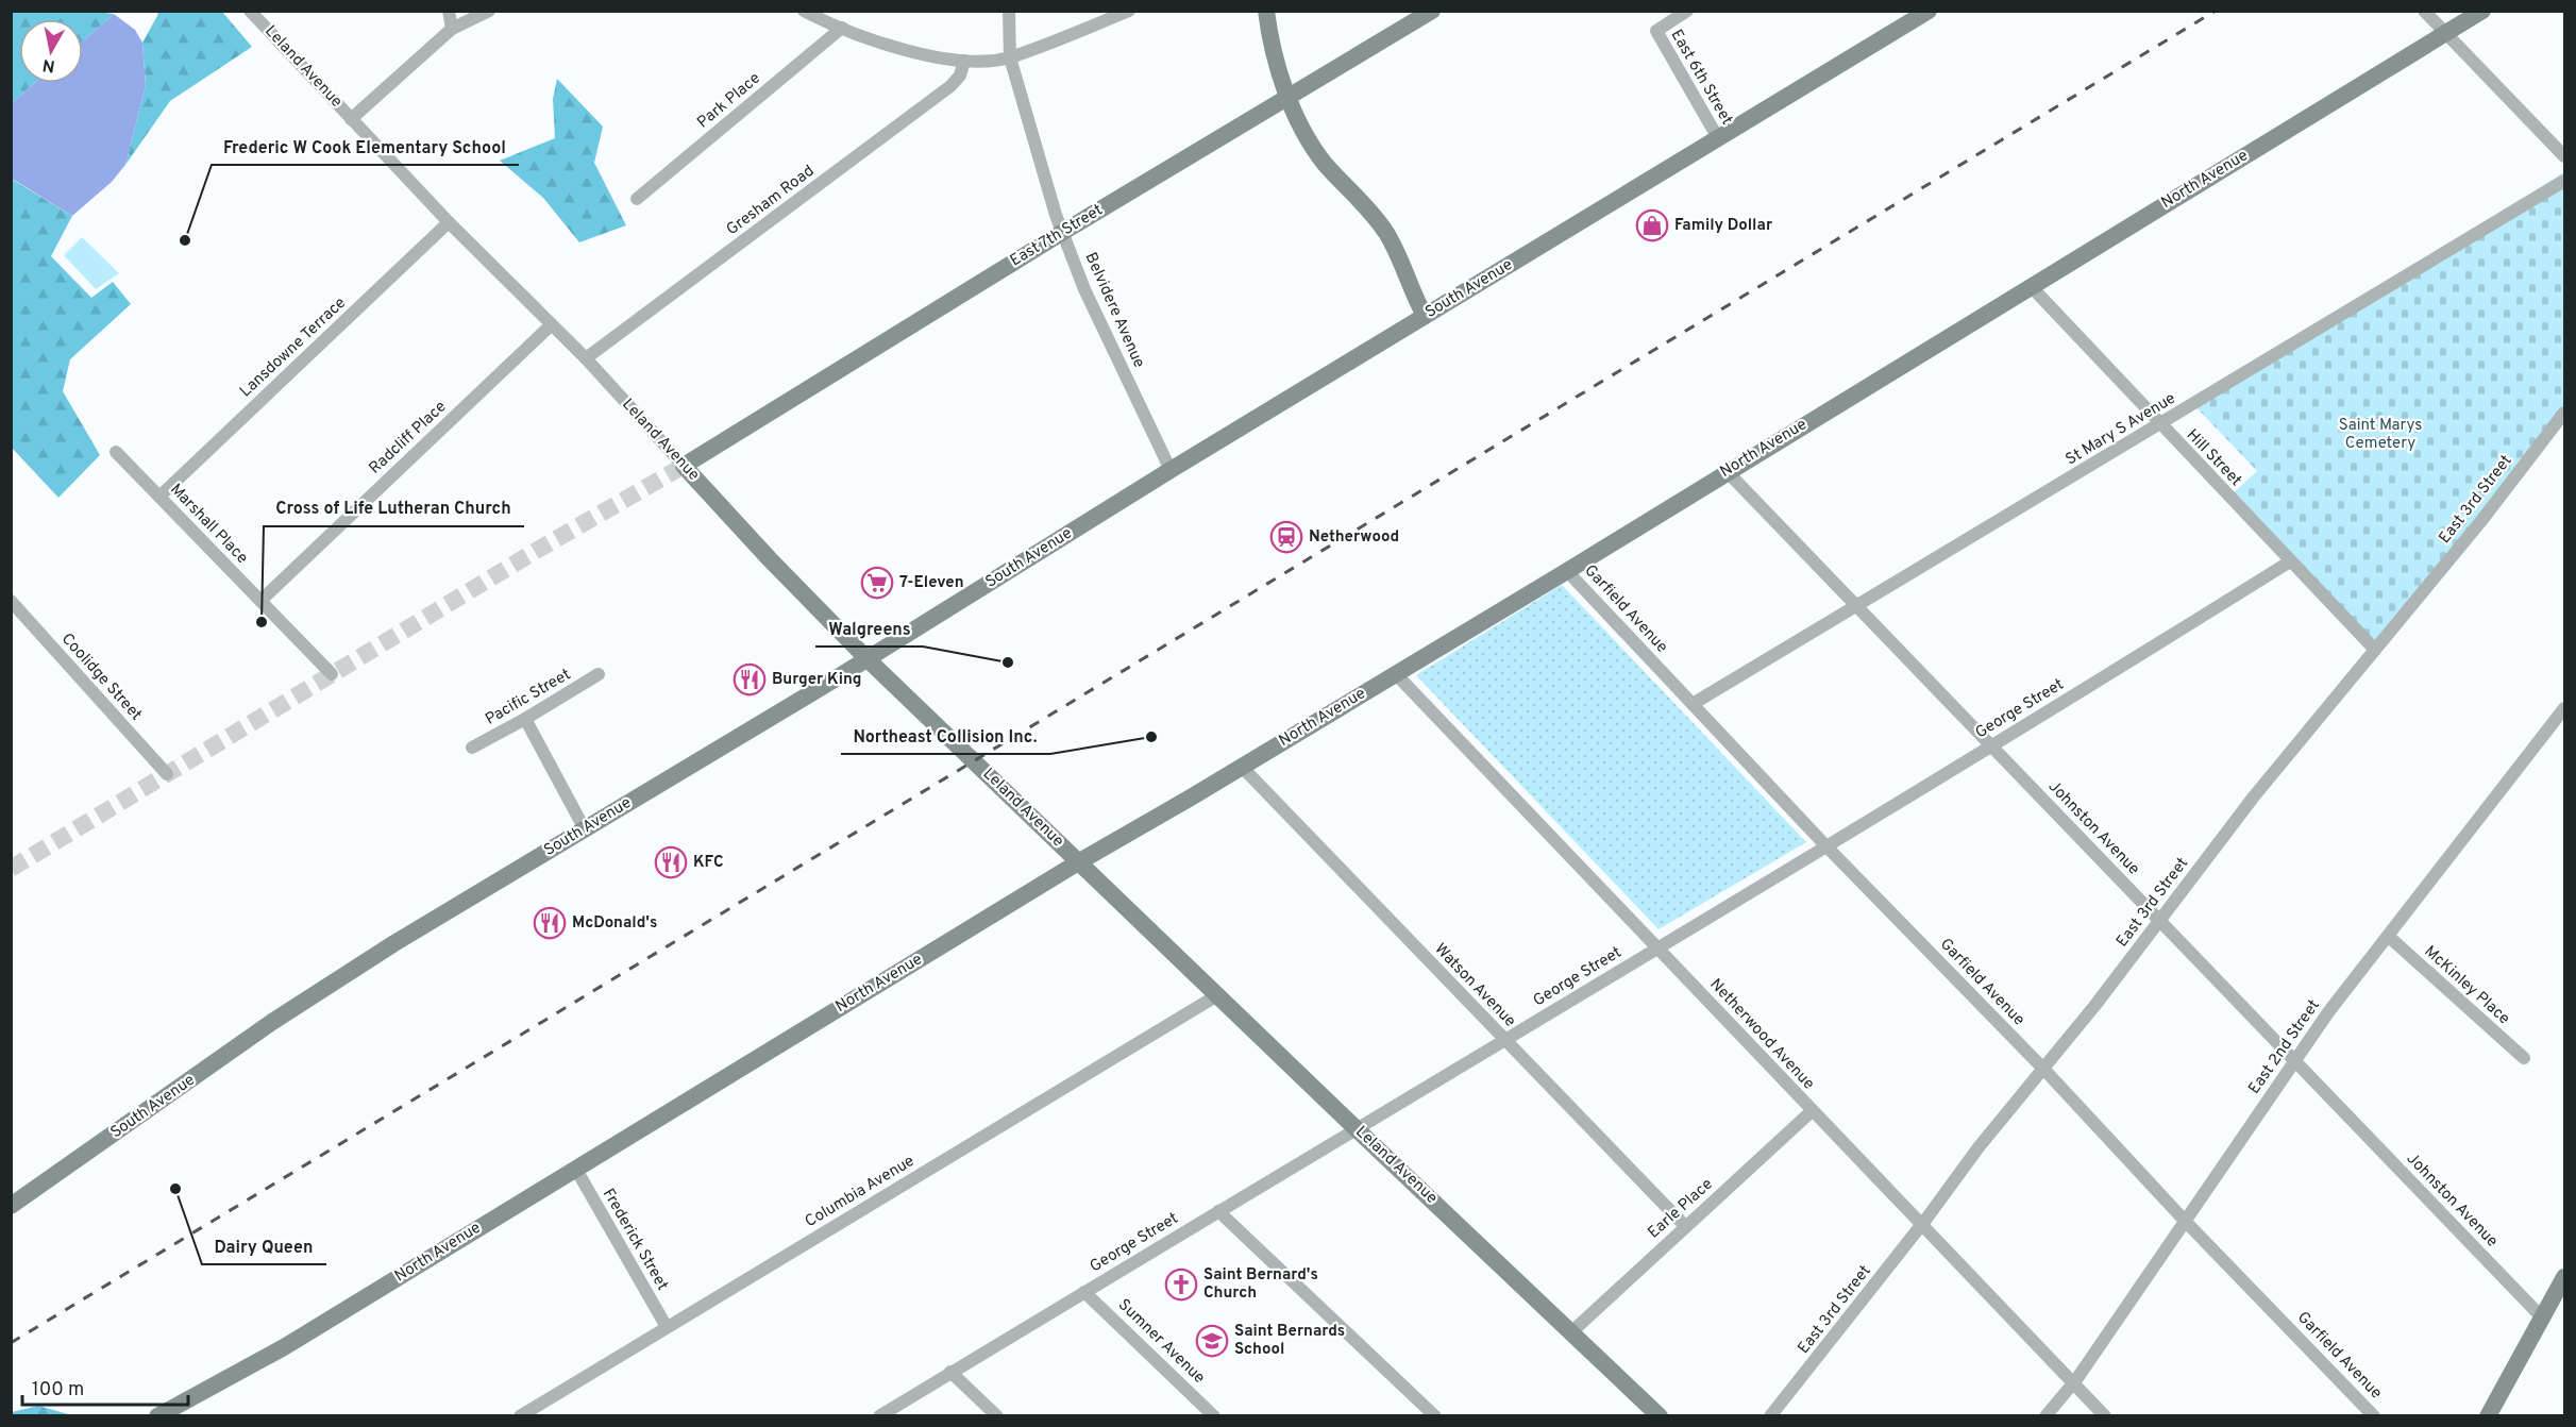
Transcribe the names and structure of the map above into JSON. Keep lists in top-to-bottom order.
{
  "streets": {
    "street": [
      "Leland Avenue",
      "East 6th Street",
      "Park Place",
      "North Avenue",
      "Gresham Road",
      "East 7th Street",
      "South Avenue",
      "Belvidere Avenue",
      "Lansdowne Terrace",
      "St Mary S Avenue",
      "Radcliff Place",
      "Hill Street",
      "East 3rd Street",
      "Marshall Place",
      "Garfield Avenue",
      "Coolidge Street",
      "Pacific Street",
      "George Street",
      "Johnston Avenue",
      "Watson Avenue",
      "McKinley Place",
      "Netherwood Avenue",
      "East 2nd Street",
      "Columbia Avenue",
      "Earle Place",
      "Frederick Street",
      "Sumner Avenue"
    ]
  },
  "crossings": [
    ["Leland Avenue", "North Avenue"],
    ["Leland Avenue", "Gresham Road"],
    ["Leland Avenue", "East 7th Street"],
    ["Leland Avenue", "South Avenue"],
    ["Leland Avenue", "Lansdowne Terrace"],
    ["Leland Avenue", "Radcliff Place"],
    ["Leland Avenue", "George Street"],
    ["Leland Avenue", "Columbia Avenue"],
    ["Leland Avenue", "Earle Place"],
    ["East 6th Street", "South Avenue"],
    ["North Avenue", "Hill Street"],
    ["North Avenue", "Garfield Avenue"],
    ["North Avenue", "Johnston Avenue"],
    ["North Avenue", "Watson Avenue"],
    ["North Avenue", "Netherwood Avenue"],
    ["North Avenue", "Frederick Street"],
    ["East 7th Street", "Belvidere Avenue"],
    ["South Avenue", "Belvidere Avenue"],
    ["Lansdowne Terrace", "Marshall Place"],
    ["St Mary S Avenue", "Hill Street"],
    ["St Mary S Avenue", "Garfield Avenue"],
    ["St Mary S Avenue", "Johnston Avenue"],
    ["Radcliff Place", "Marshall Place"],
    ["Hill Street", "East 3rd Street"],
    ["Hill Street", "George Street"],
    ["East 3rd Street", "Garfield Avenue"],
    ["East 3rd Street", "Johnston Avenue"],
    ["East 3rd Street", "Netherwood Avenue"],
    ["Garfield Avenue", "George Street"],
    ["Garfield Avenue", "East 2nd Street"],
    ["George Street", "Johnston Avenue"],
    ["George Street", "Watson Avenue"],
    ["George Street", "Netherwood Avenue"],
    ["George Street", "Sumner Avenue"],
    ["Johnston Avenue", "East 2nd Street"],
    ["Watson Avenue", "Earle Place"],
    ["McKinley Place", "East 2nd Street"],
    ["Netherwood Avenue", "East 2nd Street"],
    ["Netherwood Avenue", "Earle Place"],
    ["Columbia Avenue", "Frederick Street"]
  ],
  "parks": ["Saint Marys Cemetery"],
  "places": {
    "shop": ["Family Dollar"],
    "other": [
      "Frederic W Cook Elementary School",
      "Cross of Life Lutheran Church",
      "Walgreens",
      "Northeast Collision Inc.",
      "Dairy Queen"
    ],
    "station": ["Netherwood"],
    "supermarket": ["7-Eleven"],
    "restaurant": ["Burger King", "KFC", "McDonald's"],
    "church": ["Saint Bernard's Church"],
    "school or university": ["Saint Bernards School"]
  },
  "scale_bar": "100 m",
  "north": "bottom"
}
